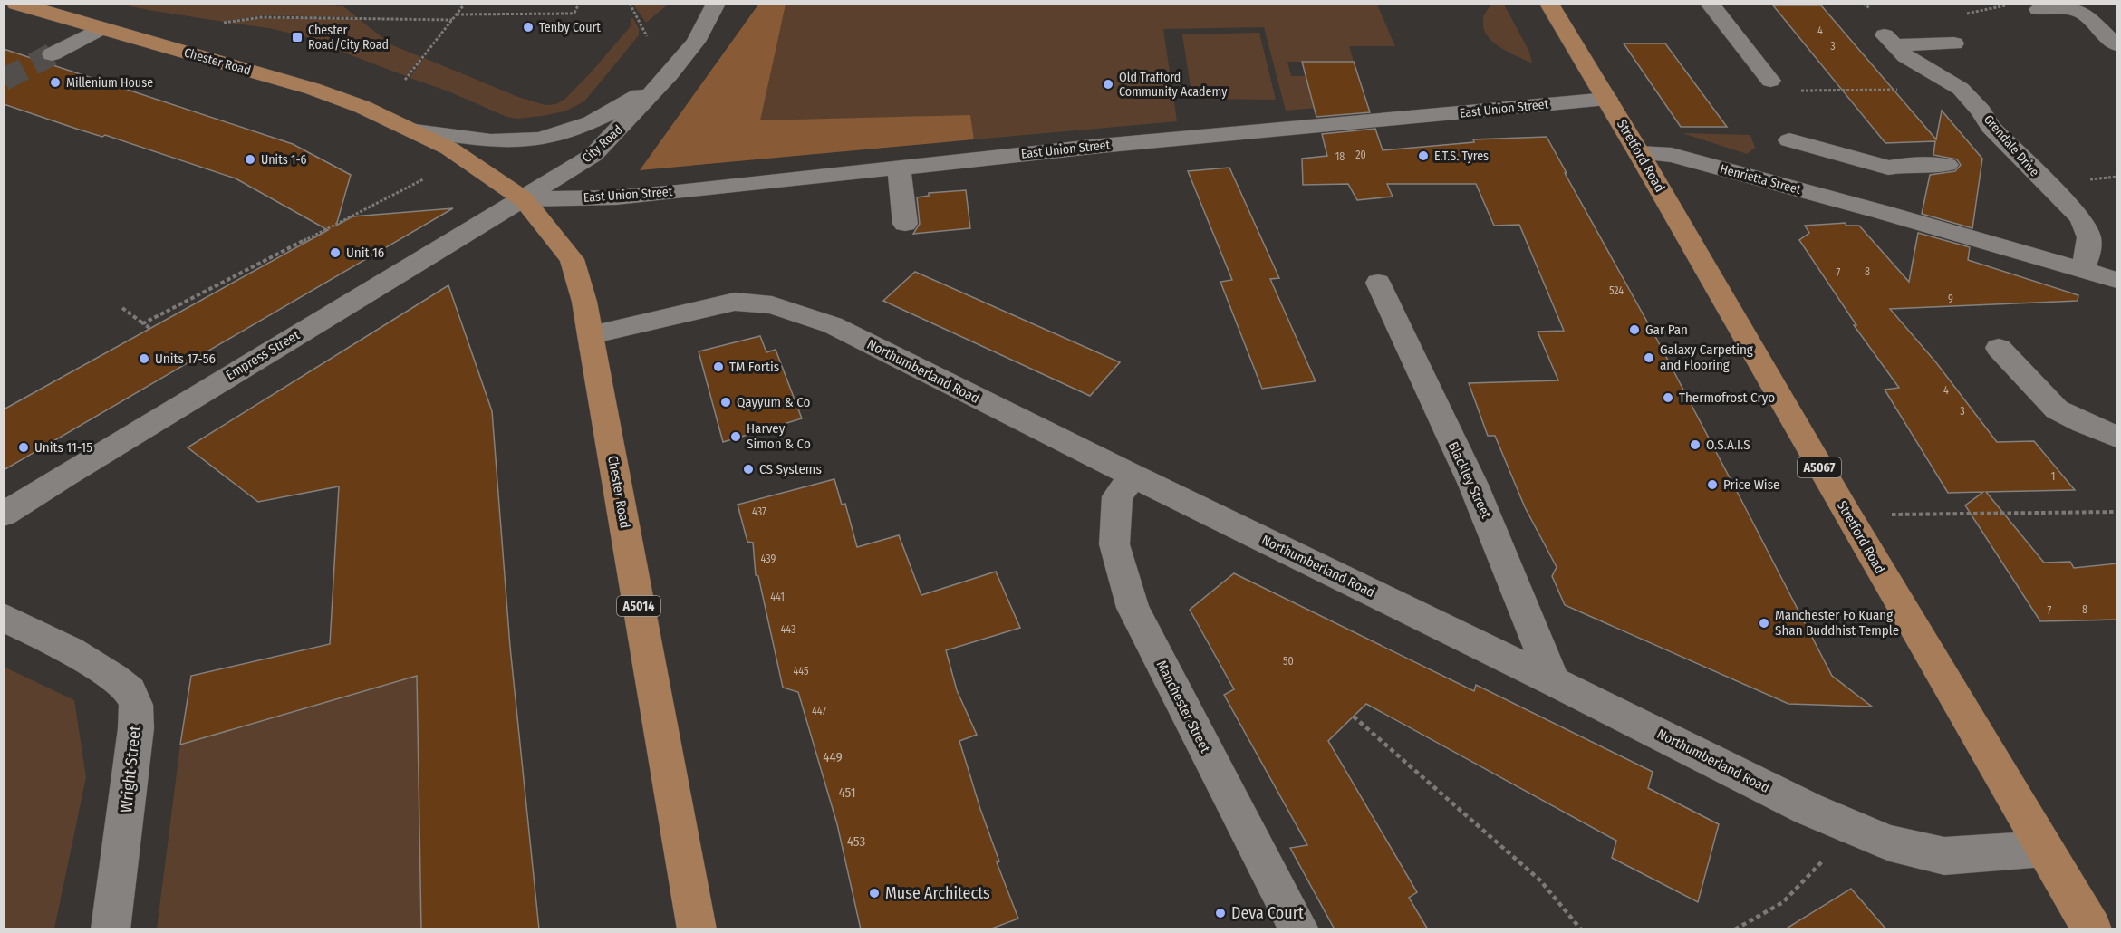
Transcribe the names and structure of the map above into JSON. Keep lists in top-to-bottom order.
{
  "streets": {
    "main road": [
      "Chester Road",
      "Stretford Road",
      "A5067",
      "A5014"
    ],
    "street": [
      "East Union Street",
      "City Road",
      "Grendale Drive",
      "Henrietta Street",
      "Empress Street",
      "Northumberland Road",
      "Blackley Street",
      "Manchester Street",
      "Wright Street"
    ]
  },
  "crossings": [
    ["Chester Road", "East Union Street"],
    ["Chester Road", "City Road"],
    ["Chester Road", "Empress Street"],
    ["Chester Road", "Northumberland Road"],
    ["East Union Street", "City Road"],
    ["East Union Street", "Stretford Road"],
    ["East Union Street", "Empress Street"],
    ["City Road", "Empress Street"],
    ["Grendale Drive", "Henrietta Street"],
    ["Stretford Road", "Henrietta Street"],
    ["Stretford Road", "Northumberland Road"],
    ["Northumberland Road", "Blackley Street"],
    ["Northumberland Road", "Manchester Street"]
  ],
  "places": {
    "other": [
      "Tenby Court",
      "Millenium House",
      "Old Trafford Community Academy",
      "E.T.S. Tyres",
      "Units 1-6",
      "Unit 16",
      "Gar Pan",
      "Galaxy Carpeting and Flooring",
      "Units 17-56",
      "TM Fortis",
      "Thermofrost Cryo",
      "Qayyum & Co",
      "Harvey Simon & Co",
      "O.S.A.I.S",
      "Units 11-15",
      "CS Systems",
      "Price Wise",
      "Manchester Fo Kuang Shan Buddhist Temple",
      "Muse Architects",
      "Deva Court"
    ],
    "transit": ["Chester Road/City Road"]
  },
  "house_numbers": [
    "4",
    "3",
    "20",
    "18",
    "8",
    "7",
    "524",
    "9",
    "4",
    "3",
    "1",
    "437",
    "439",
    "441",
    "8",
    "7",
    "443",
    "50",
    "445",
    "447",
    "449",
    "451",
    "453"
  ]
}
